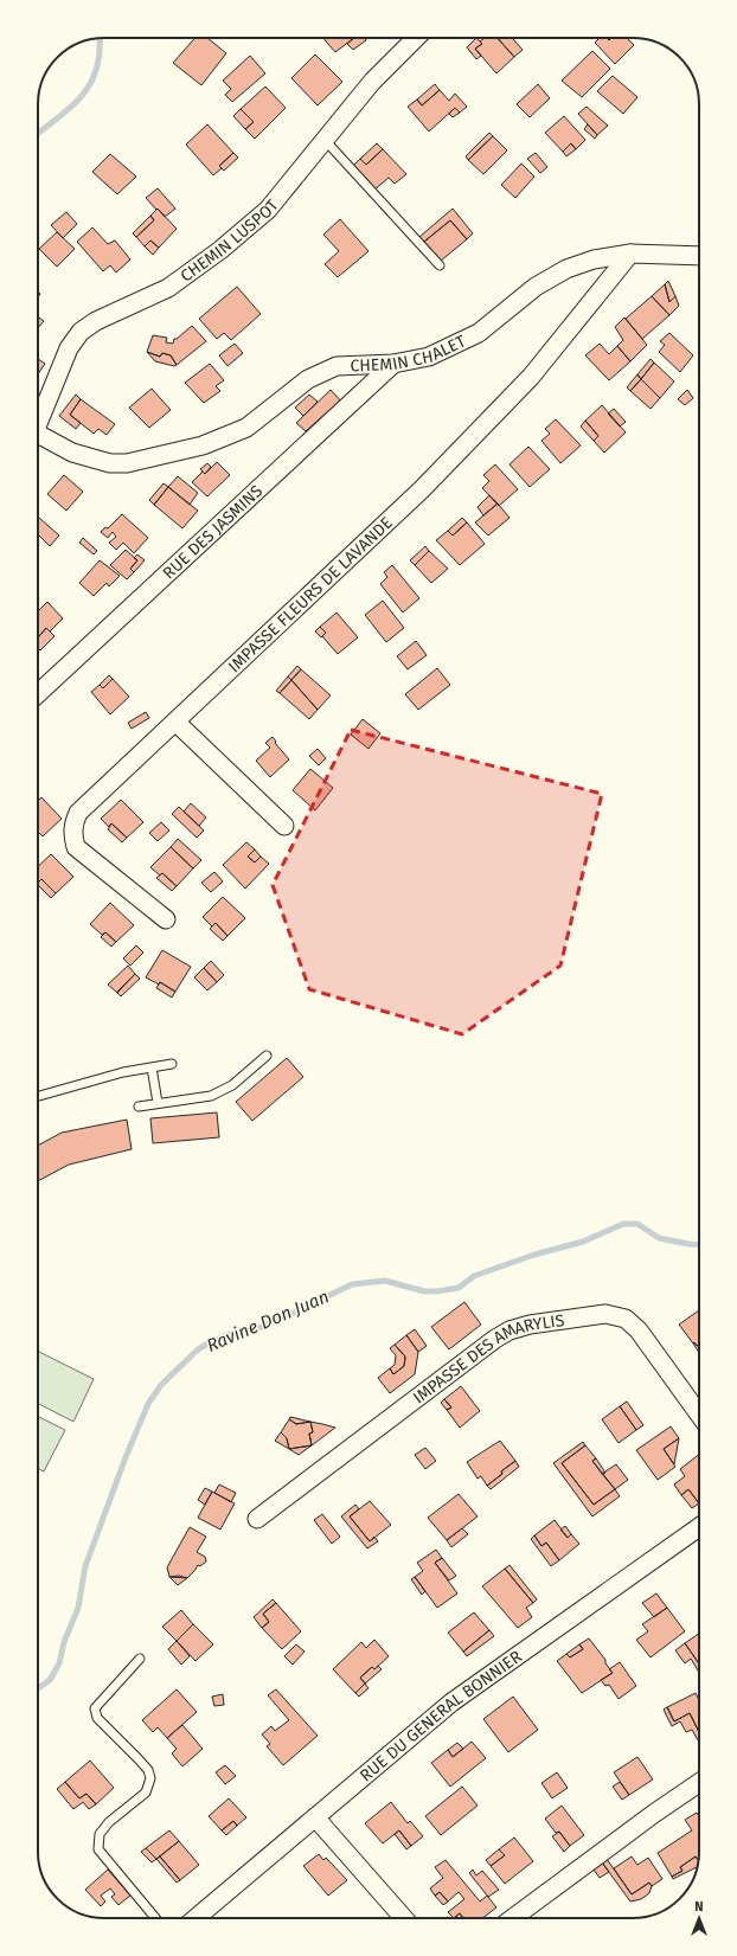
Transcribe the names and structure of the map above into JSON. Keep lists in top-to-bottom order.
{
  "streets": {
    "street": [
      "CHEMIN LUSPOT",
      "CHEMIN CHALET",
      "RUE DES JASMINS",
      "IMPASSE FLEURS DE LAVANDE",
      "IMPASSE DES AMARYLIS",
      "RUE DU GENERAL BONNIER"
    ]
  },
  "crossings": [
    ["CHEMIN CHALET", "RUE DES JASMINS"],
    ["CHEMIN CHALET", "IMPASSE FLEURS DE LAVANDE"]
  ],
  "water": ["Ravine Don Juan"],
  "north": "top"
}
